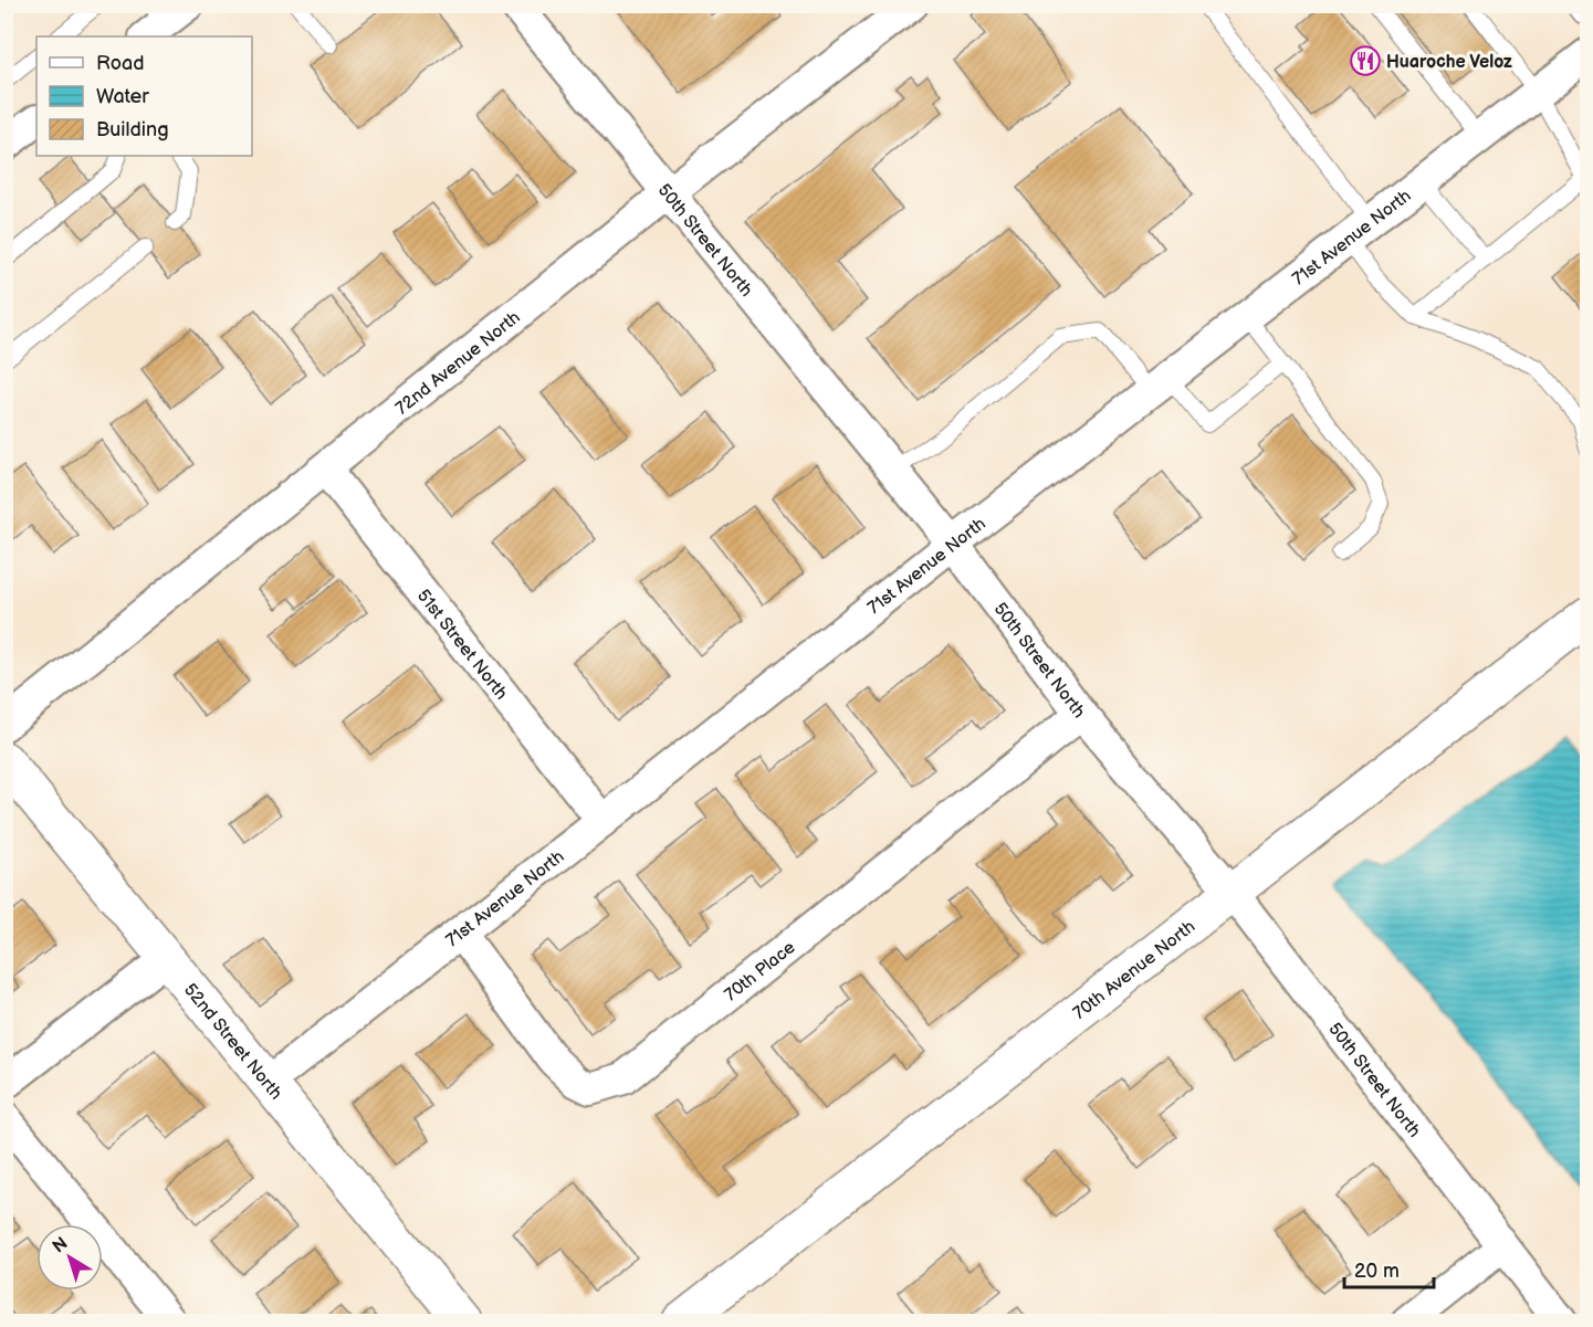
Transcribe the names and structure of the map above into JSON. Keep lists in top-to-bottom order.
{
  "streets": {
    "street": [
      "71st Avenue North",
      "50th Street North",
      "72nd Avenue North",
      "51st Street North",
      "70th Avenue North",
      "70th Place",
      "52nd Street North"
    ]
  },
  "crossings": [
    ["71st Avenue North", "50th Street North"],
    ["71st Avenue North", "51st Street North"],
    ["71st Avenue North", "70th Place"],
    ["71st Avenue North", "52nd Street North"],
    ["50th Street North", "72nd Avenue North"],
    ["50th Street North", "70th Avenue North"],
    ["50th Street North", "70th Place"],
    ["72nd Avenue North", "51st Street North"]
  ],
  "places": {
    "restaurant": ["Huaroche Veloz"]
  },
  "legend": ["Road", "Water", "Building"],
  "scale_bar": "20 m",
  "north": "top left"
}
